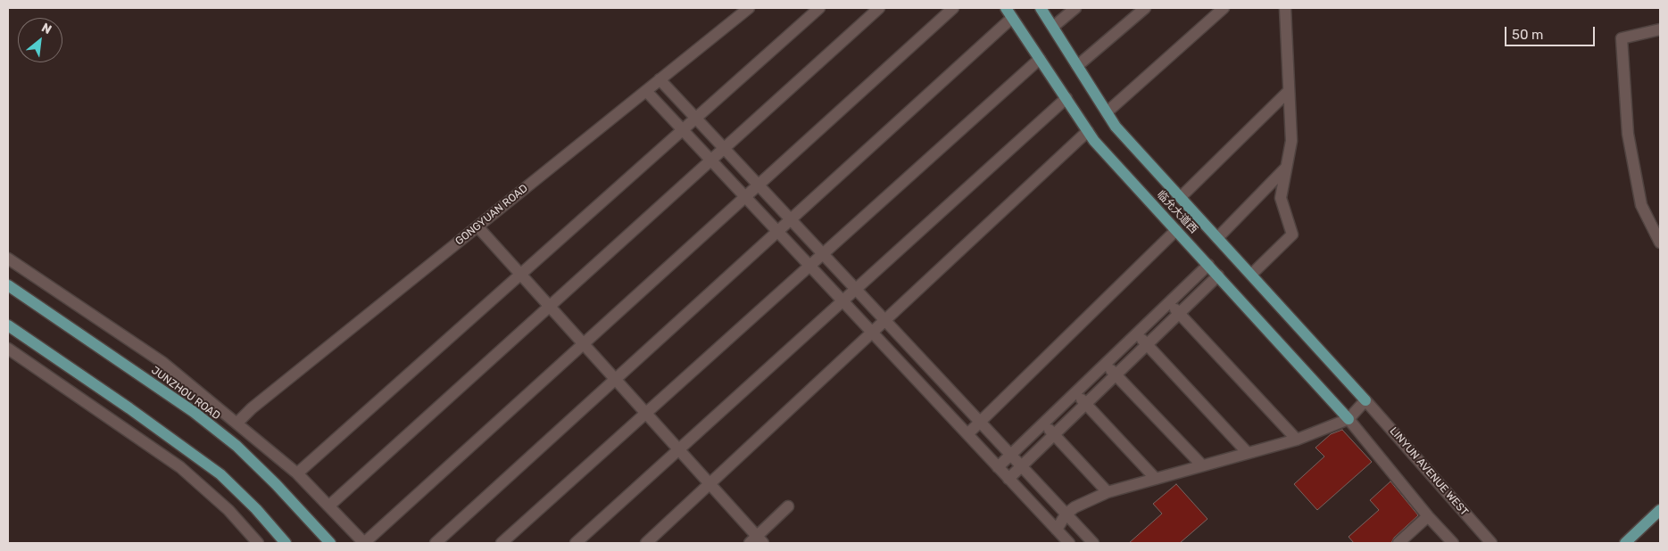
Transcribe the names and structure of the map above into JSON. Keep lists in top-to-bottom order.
{
  "streets": {
    "main road": ["临允大道西", "JUNZHOU ROAD"],
    "street": ["GONGYUAN ROAD", "LINYUN AVENUE WEST"]
  },
  "crossings": [
    ["临允大道西", "LINYUN AVENUE WEST"]
  ],
  "scale_bar": "50 m",
  "north": "top right"
}
